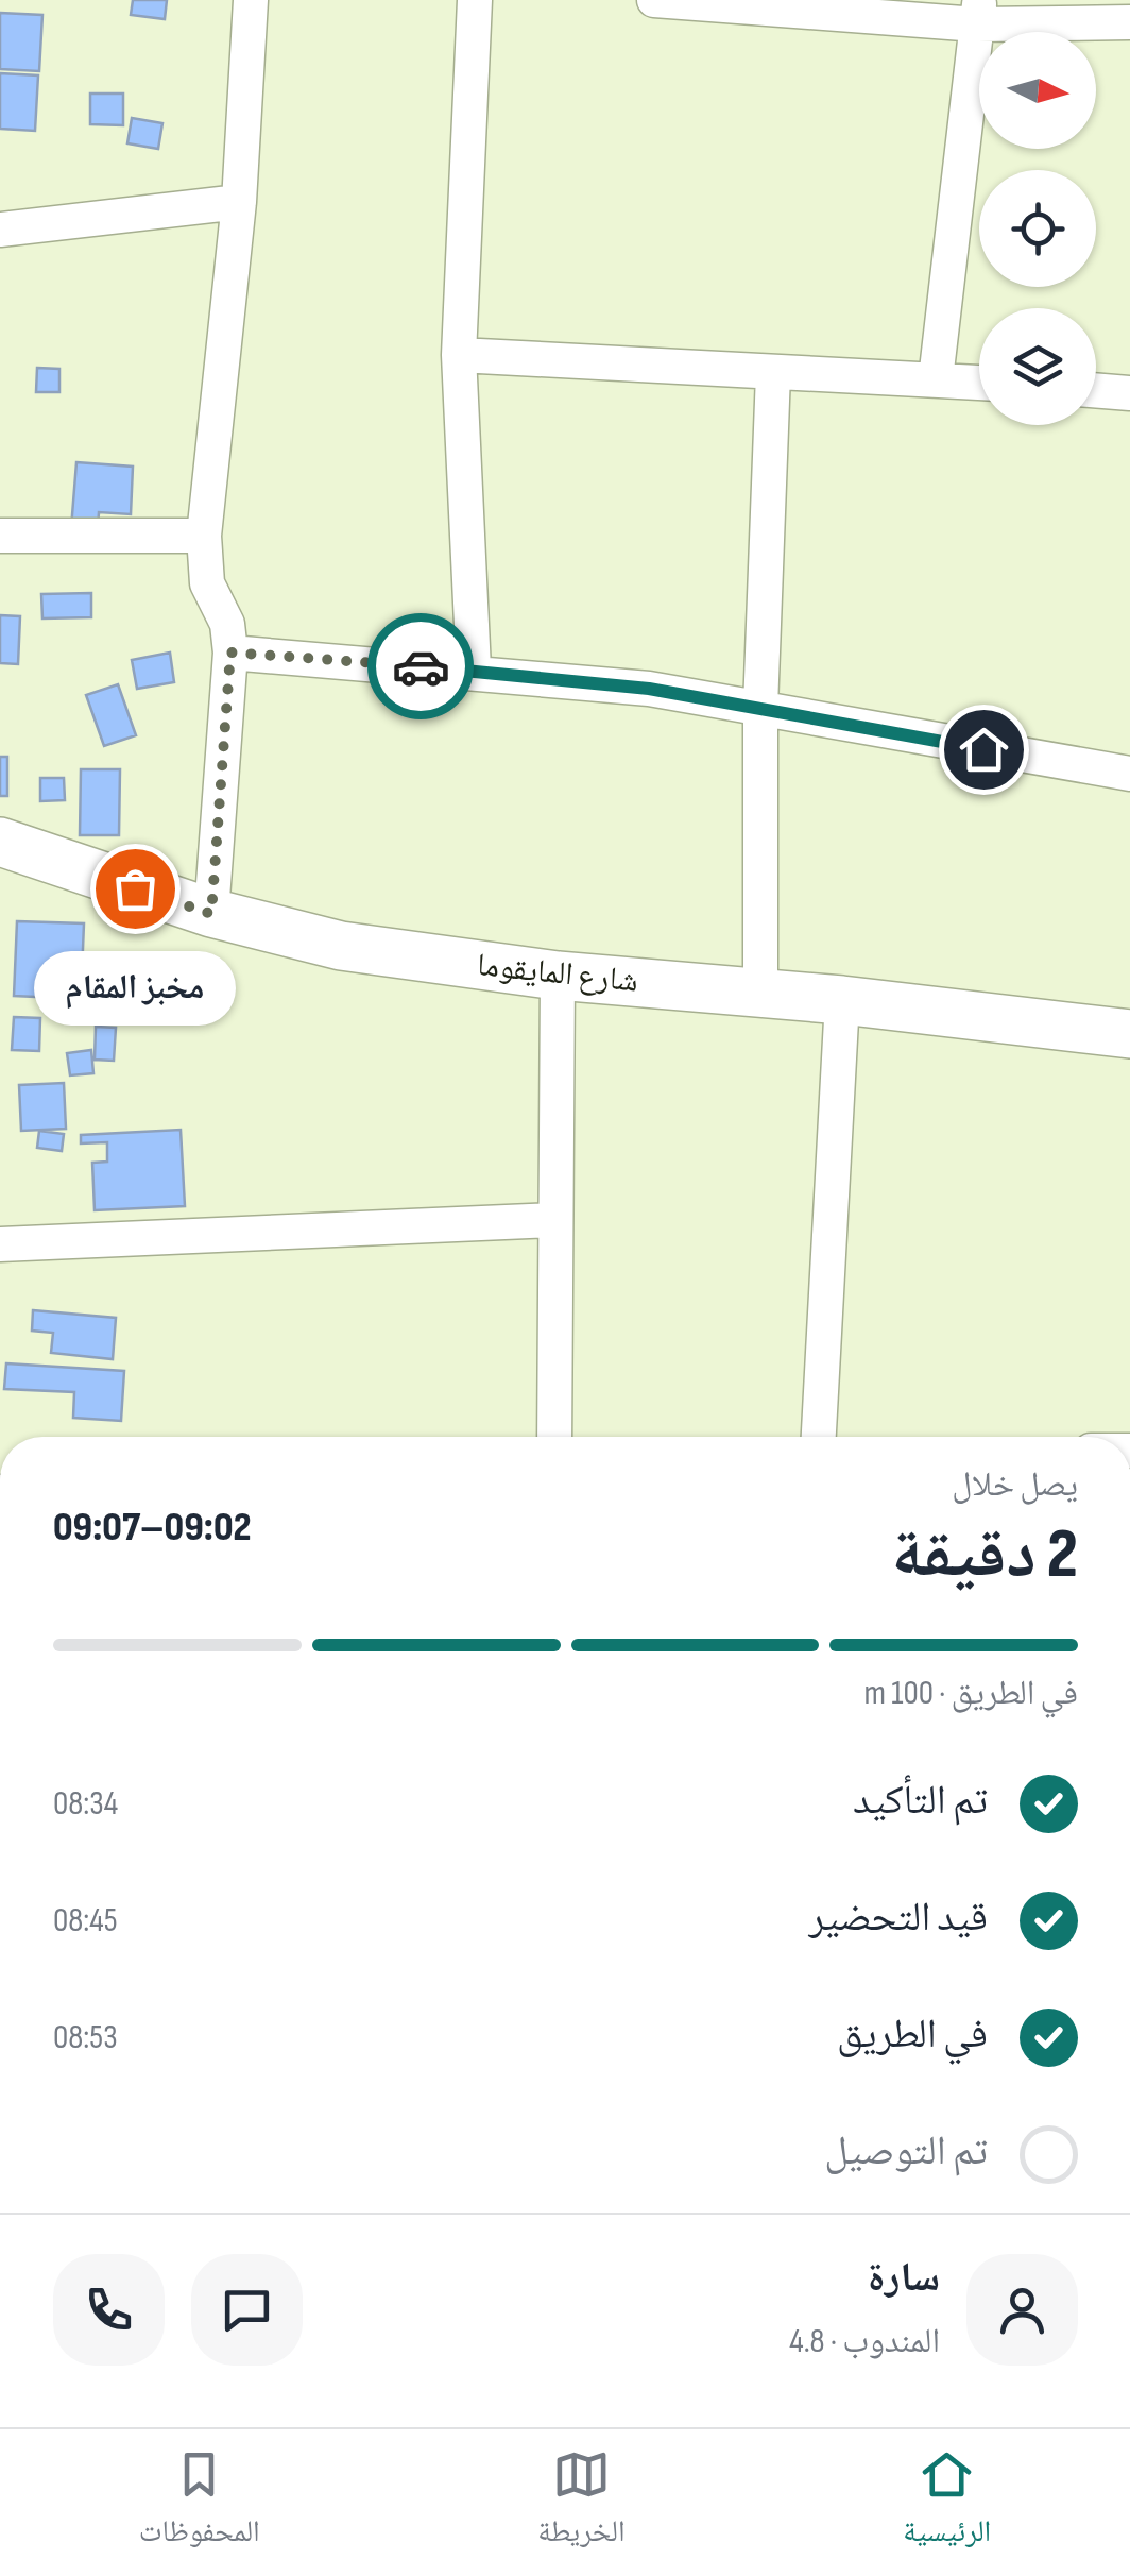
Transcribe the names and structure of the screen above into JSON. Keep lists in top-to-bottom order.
{
  "streets": {
    "street": ["شارع المايقوما"]
  },
  "places": ["مخبز المقام"],
  "north": "right",
  "page": {
    "bubble": "مخبز المقام",
    "heading": ["2 دقيقة", "يصل خلال", "09:02–09:07"],
    "panel": ["سارة", "المندوب · 4.8"],
    "bar": "في الطريق · 100 m",
    "list": [
      ["تم التأكيد", "08:34"],
      ["قيد التحضير", "08:45"],
      ["في الطريق", "08:53"],
      "تم التوصيل"
    ],
    "tabs": ["الرئيسية", "الخريطة", "المحفوظات"]
  }
}
